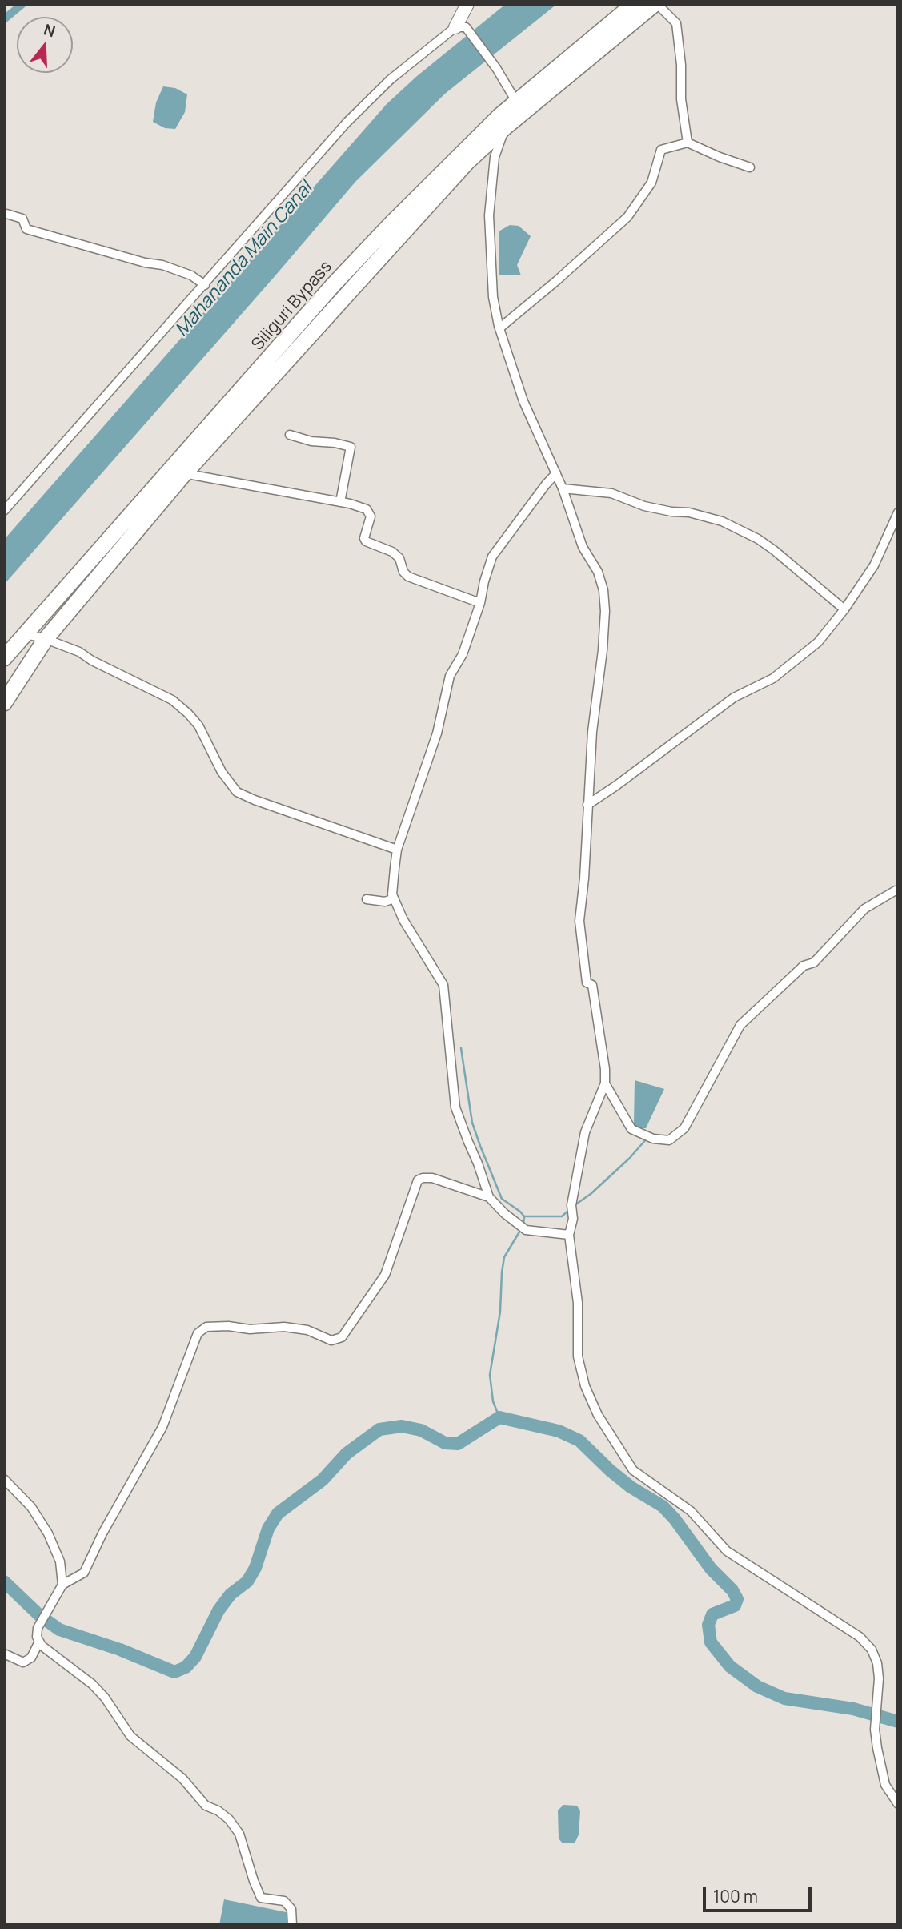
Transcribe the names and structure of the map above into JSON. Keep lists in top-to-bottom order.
{
  "streets": {
    "highway": ["Siliguri Bypass"]
  },
  "water": ["Mahananda Main Canal"],
  "scale_bar": "100 m",
  "north": "top"
}
